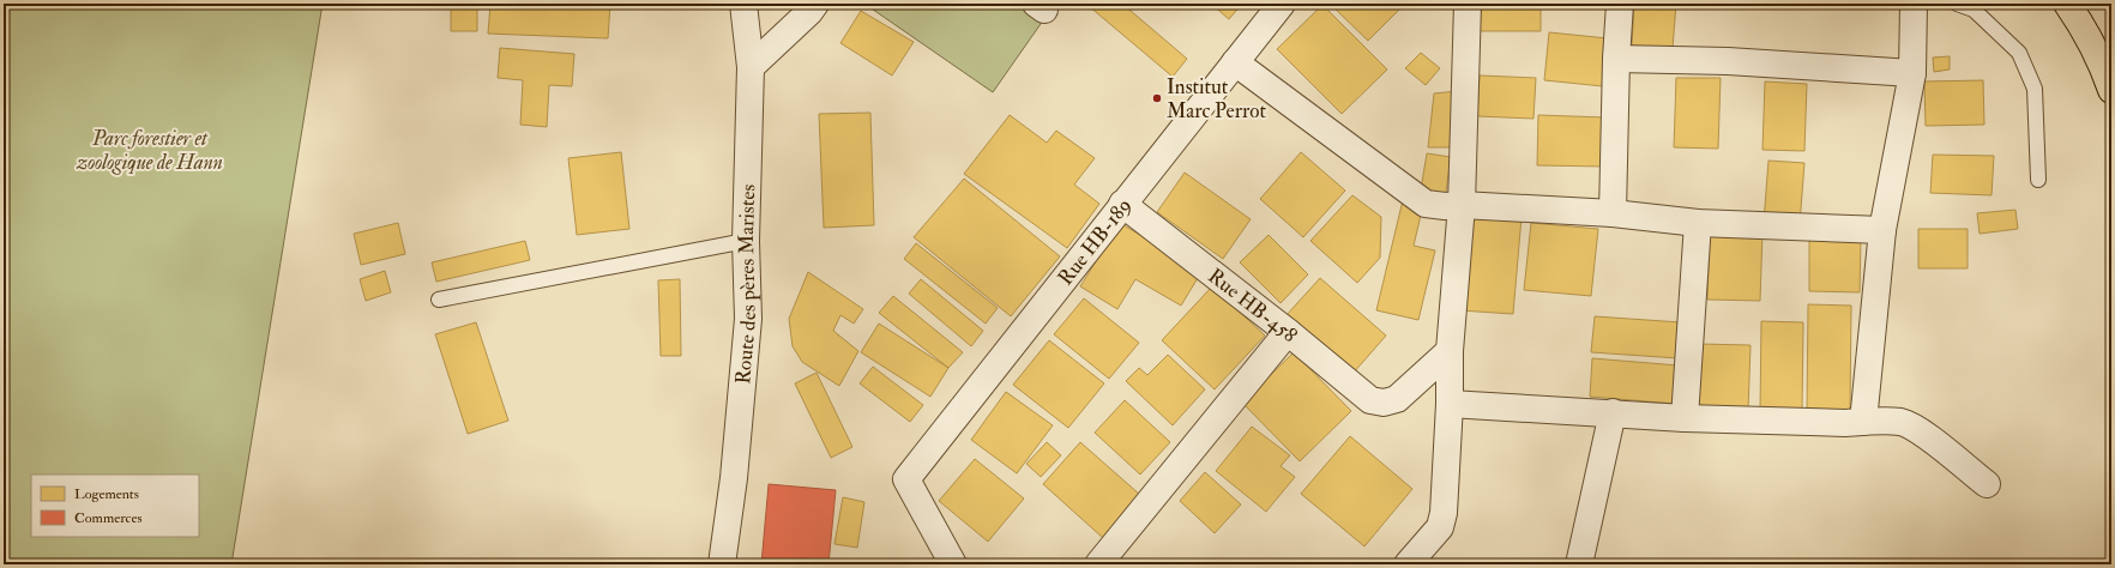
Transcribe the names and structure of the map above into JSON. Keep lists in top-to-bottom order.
{
  "streets": {
    "street": ["Rue HB-189", "Route des pères Maristes", "Rue HB-458"]
  },
  "crossings": [
    ["Rue HB-189", "Rue HB-458"]
  ],
  "parks": ["Parc forestier et zoologique de Hann"],
  "places": ["Institut Marc Perrot"],
  "legend": ["Logements", "Commerces"]
}
